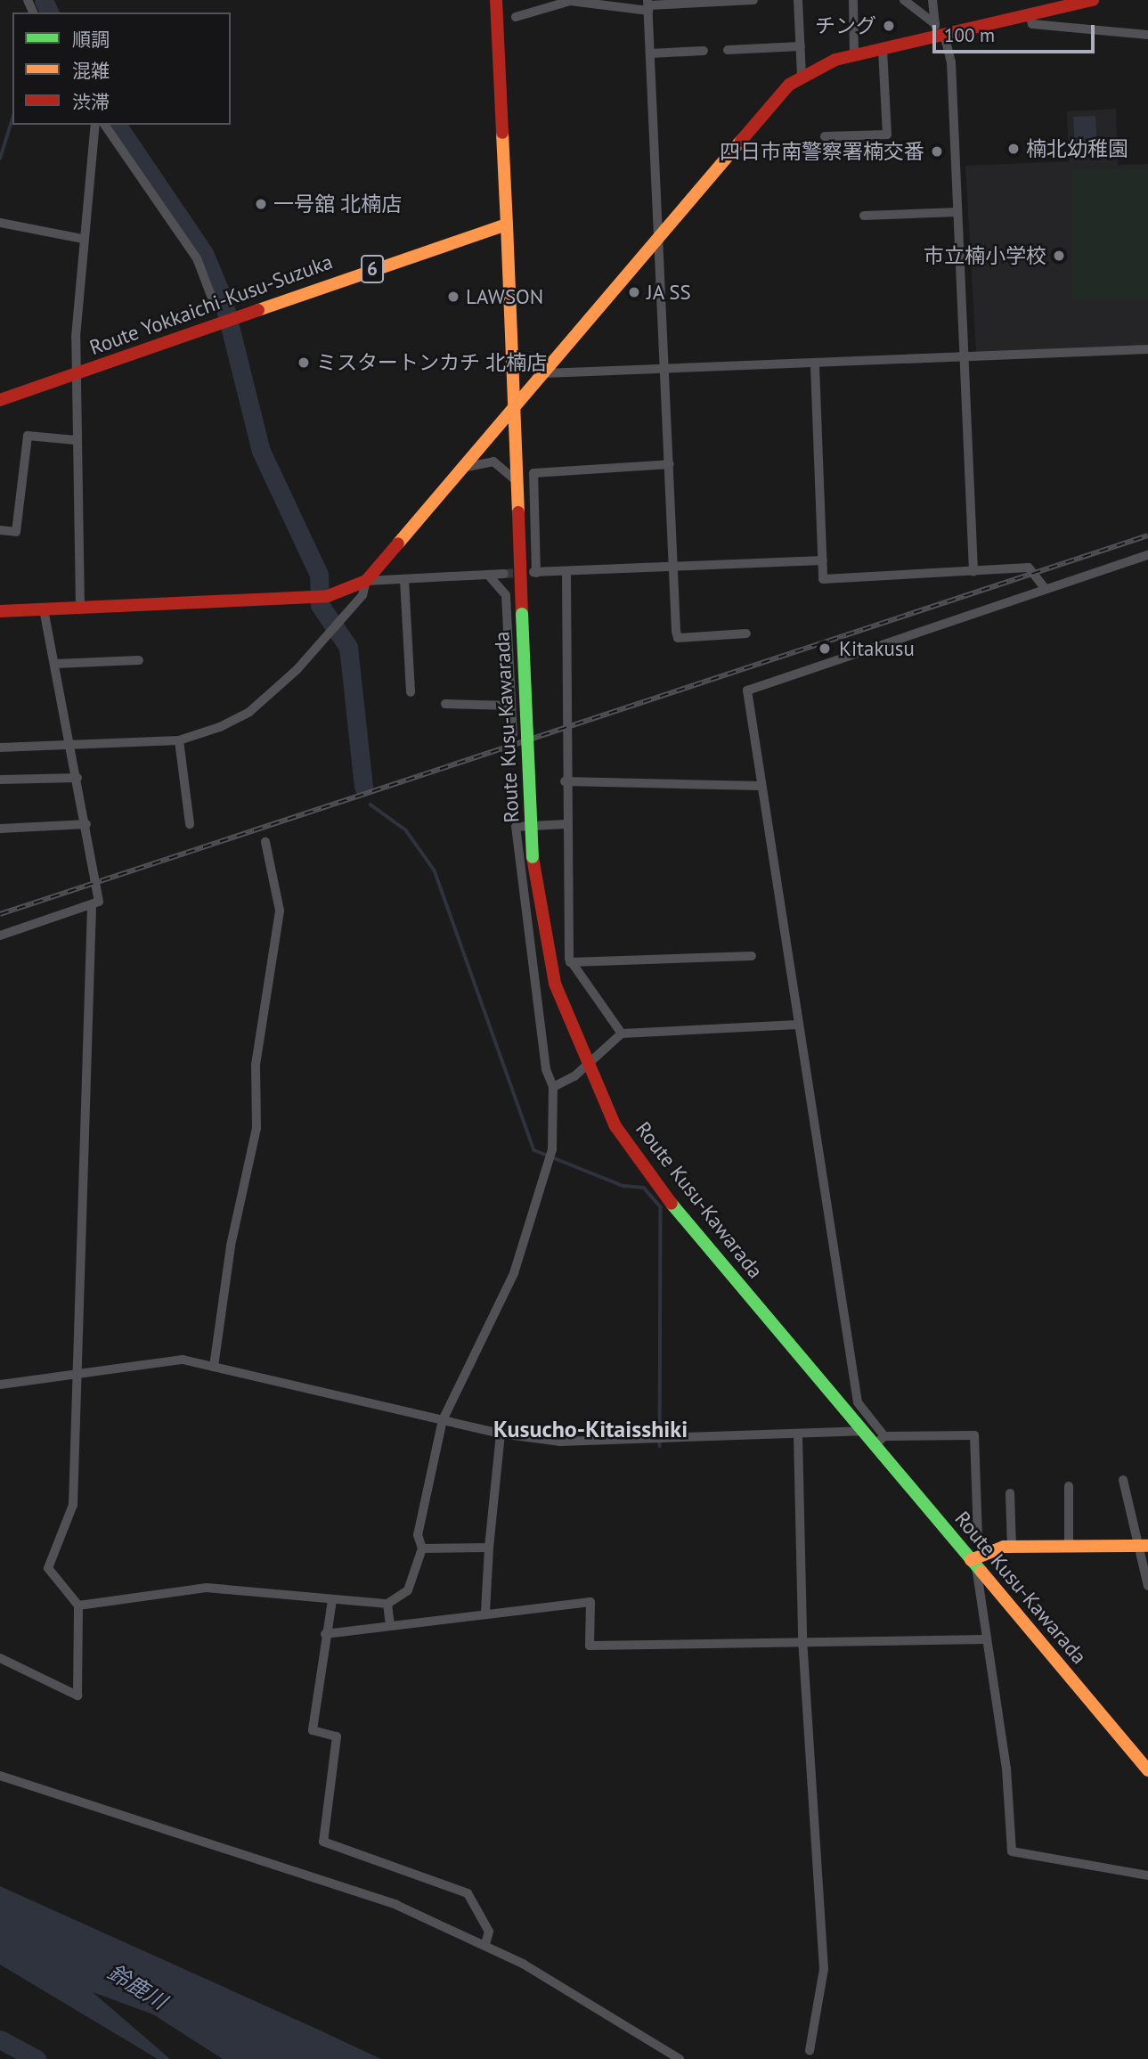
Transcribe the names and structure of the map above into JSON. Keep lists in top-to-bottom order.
{
  "streets": {
    "main road": ["6", "Route Yokkaichi-Kusu-Suzuka", "Route Kusu-Kawarada"]
  },
  "crossings": [
    ["Route Yokkaichi-Kusu-Suzuka", "Route Kusu-Kawarada"]
  ],
  "districts": ["Kusucho-Kitaisshiki"],
  "water": ["鈴鹿川"],
  "places": [
    "チング",
    "楠北幼稚園",
    "四日市南警察署楠交番",
    "一号舘 北楠店",
    "市立楠小学校",
    "JA SS",
    "LAWSON",
    "ミスタートンカチ 北楠店",
    "Kitakusu"
  ],
  "legend": ["順調", "混雑", "渋滞"],
  "scale_bar": "100 m"
}
